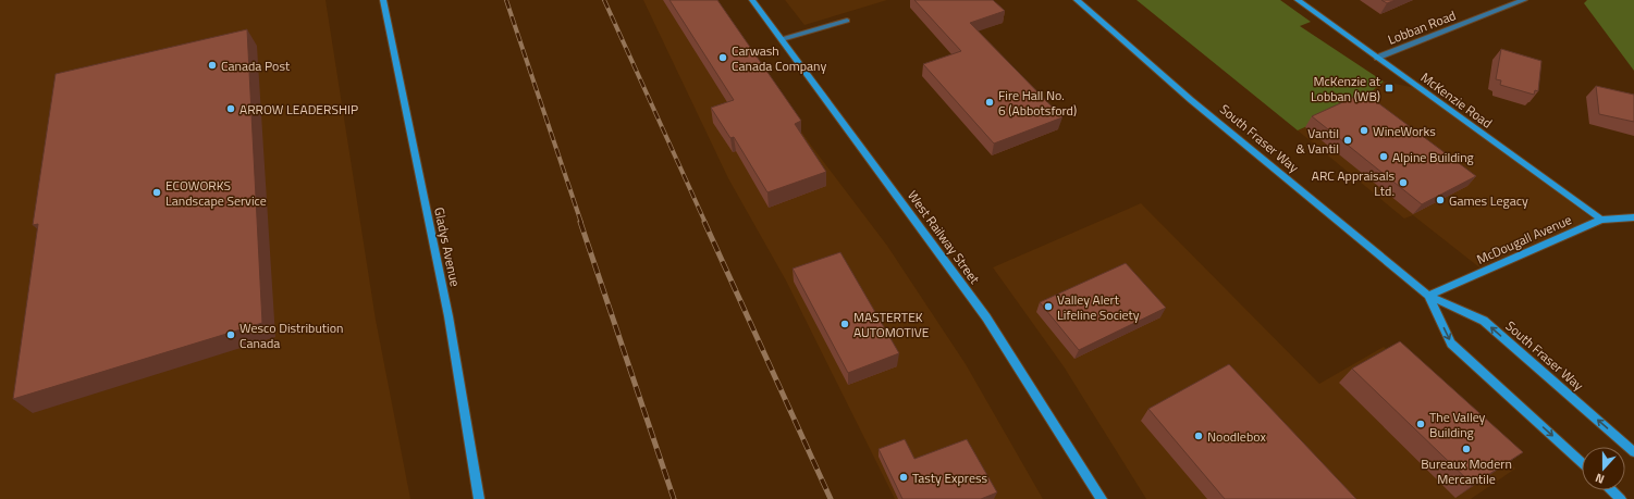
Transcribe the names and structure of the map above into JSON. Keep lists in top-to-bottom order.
{
  "streets": {
    "street": [
      "Lobban Road",
      "McKenzie Road",
      "South Fraser Way",
      "West Railway Street",
      "McDougall Avenue",
      "Gladys Avenue"
    ]
  },
  "crossings": [
    ["Lobban Road", "McKenzie Road"],
    ["McKenzie Road", "McDougall Avenue"],
    ["South Fraser Way", "McDougall Avenue"]
  ],
  "places": {
    "other": [
      "Carwash Canada Company",
      "Canada Post",
      "Fire Hall No. 6 (Abbotsford)",
      "ARROW LEADERSHIP",
      "WineWorks",
      "Vantil & Vantil",
      "Alpine Building",
      "ARC Appraisals Ltd.",
      "ECOWORKS Landscape Service",
      "Games Legacy",
      "Valley Alert Lifeline Society",
      "MASTERTEK AUTOMOTIVE",
      "Wesco Distribution Canada",
      "The Valley Building",
      "Noodlebox",
      "Bureaux Modern Mercantile",
      "Tasty Express"
    ],
    "transit": ["McKenzie at Lobban (WB)"]
  },
  "north": "bottom"
}
